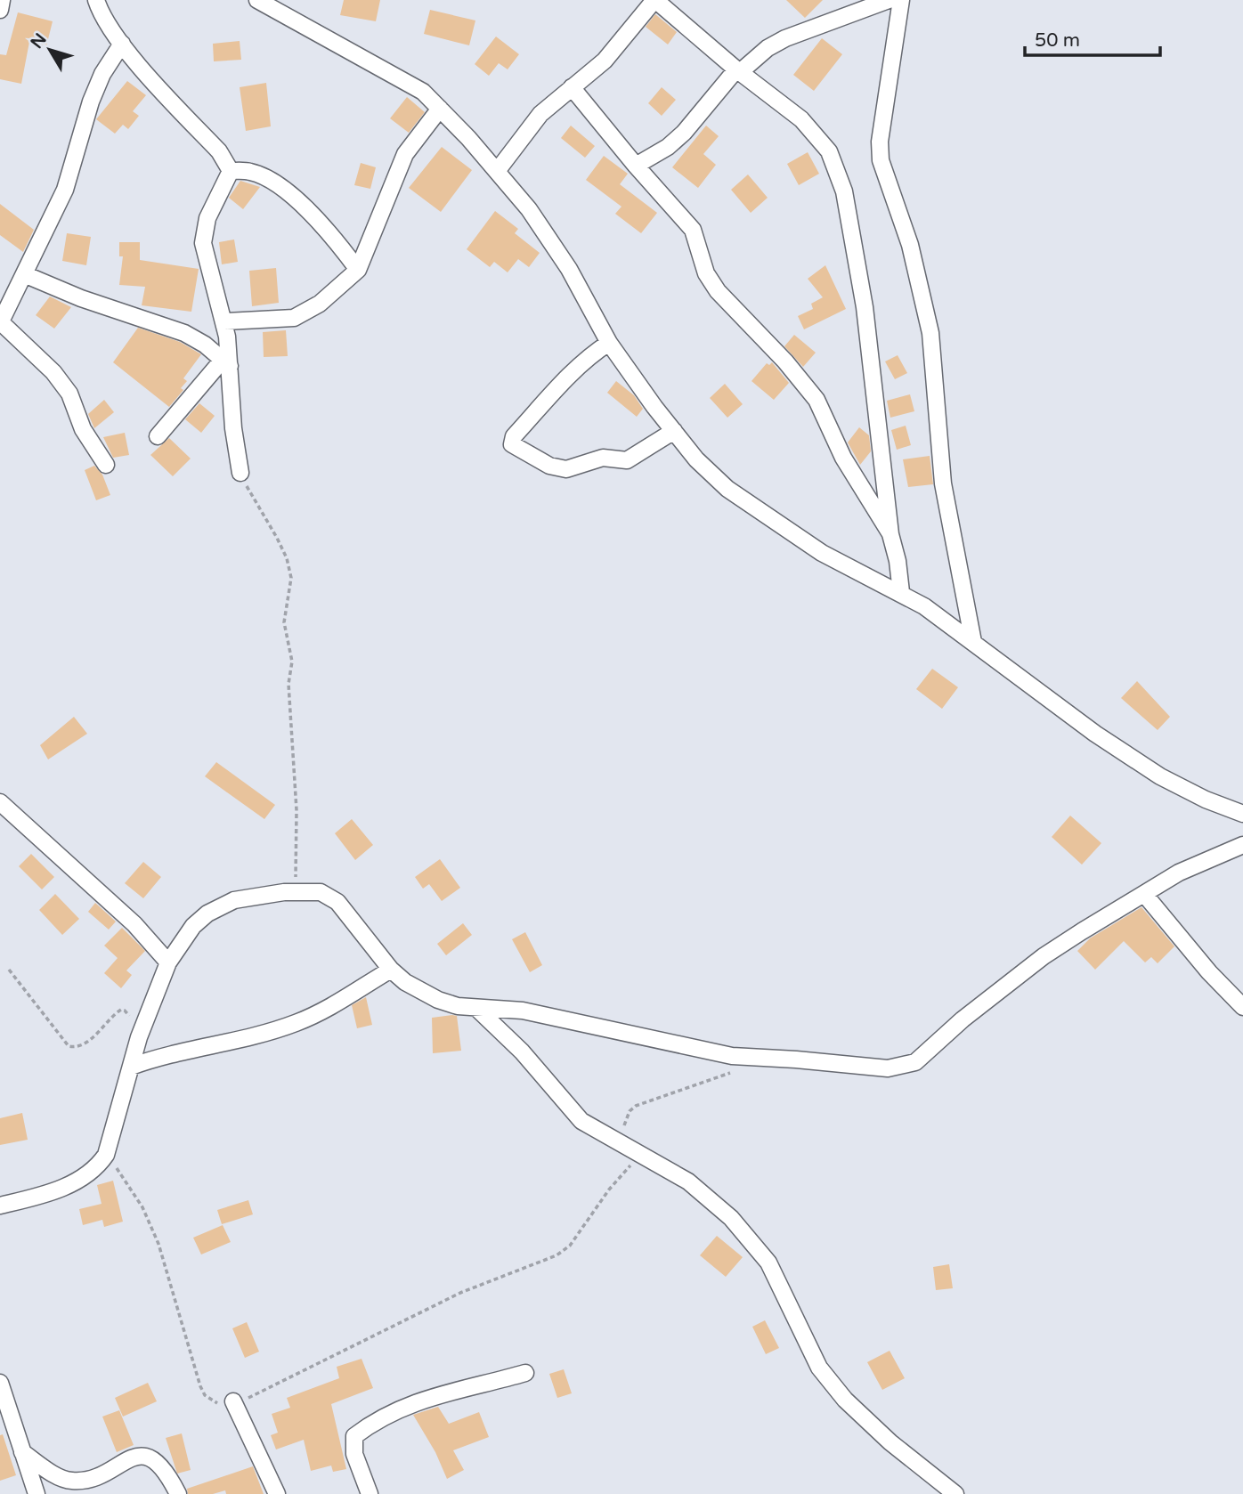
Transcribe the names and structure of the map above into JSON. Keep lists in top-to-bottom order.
{
  "scale_bar": "50 m",
  "north": "top left"
}
